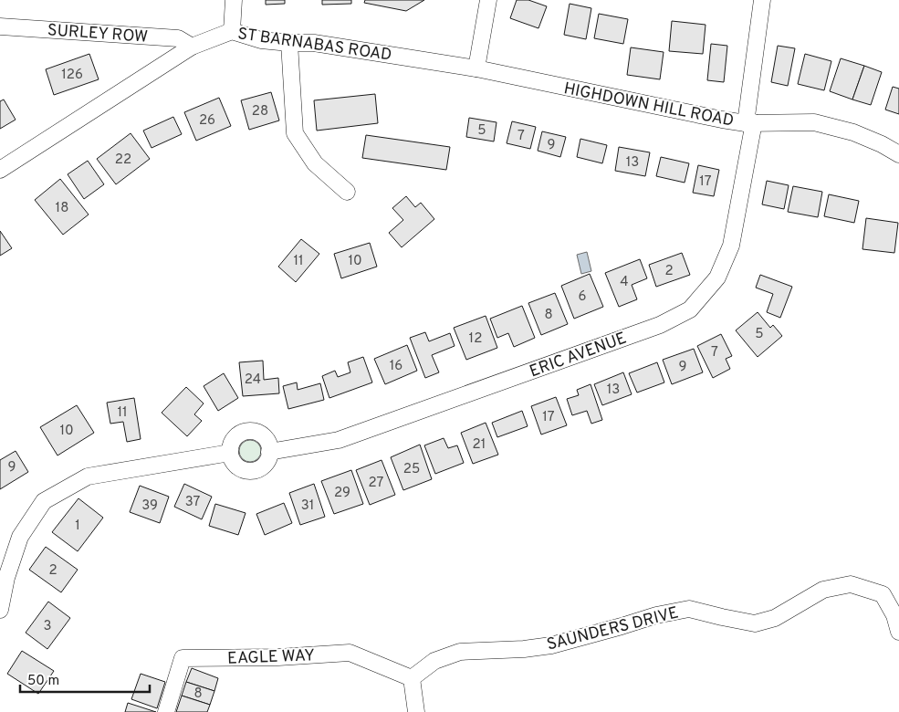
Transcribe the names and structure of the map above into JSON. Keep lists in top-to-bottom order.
{
  "streets": {
    "street": [
      "SURLEY ROW",
      "ST BARNABAS ROAD",
      "HIGHDOWN HILL ROAD",
      "ERIC AVENUE",
      "SAUNDERS DRIVE",
      "EAGLE WAY"
    ]
  },
  "crossings": [
    ["SURLEY ROW", "ST BARNABAS ROAD"],
    ["ST BARNABAS ROAD", "HIGHDOWN HILL ROAD"],
    ["HIGHDOWN HILL ROAD", "ERIC AVENUE"],
    ["SAUNDERS DRIVE", "EAGLE WAY"]
  ],
  "house_numbers": [
    "126",
    "28",
    "26",
    "5",
    "7",
    "9",
    "22",
    "13",
    "17",
    "18",
    "11",
    "10",
    "2",
    "4",
    "6",
    "8",
    "5",
    "12",
    "7",
    "16",
    "9",
    "24",
    "13",
    "11",
    "17",
    "10",
    "21",
    "9",
    "25",
    "27",
    "29",
    "37",
    "39",
    "31",
    "1",
    "2",
    "3",
    "8"
  ],
  "scale_bar": "50 m"
}
